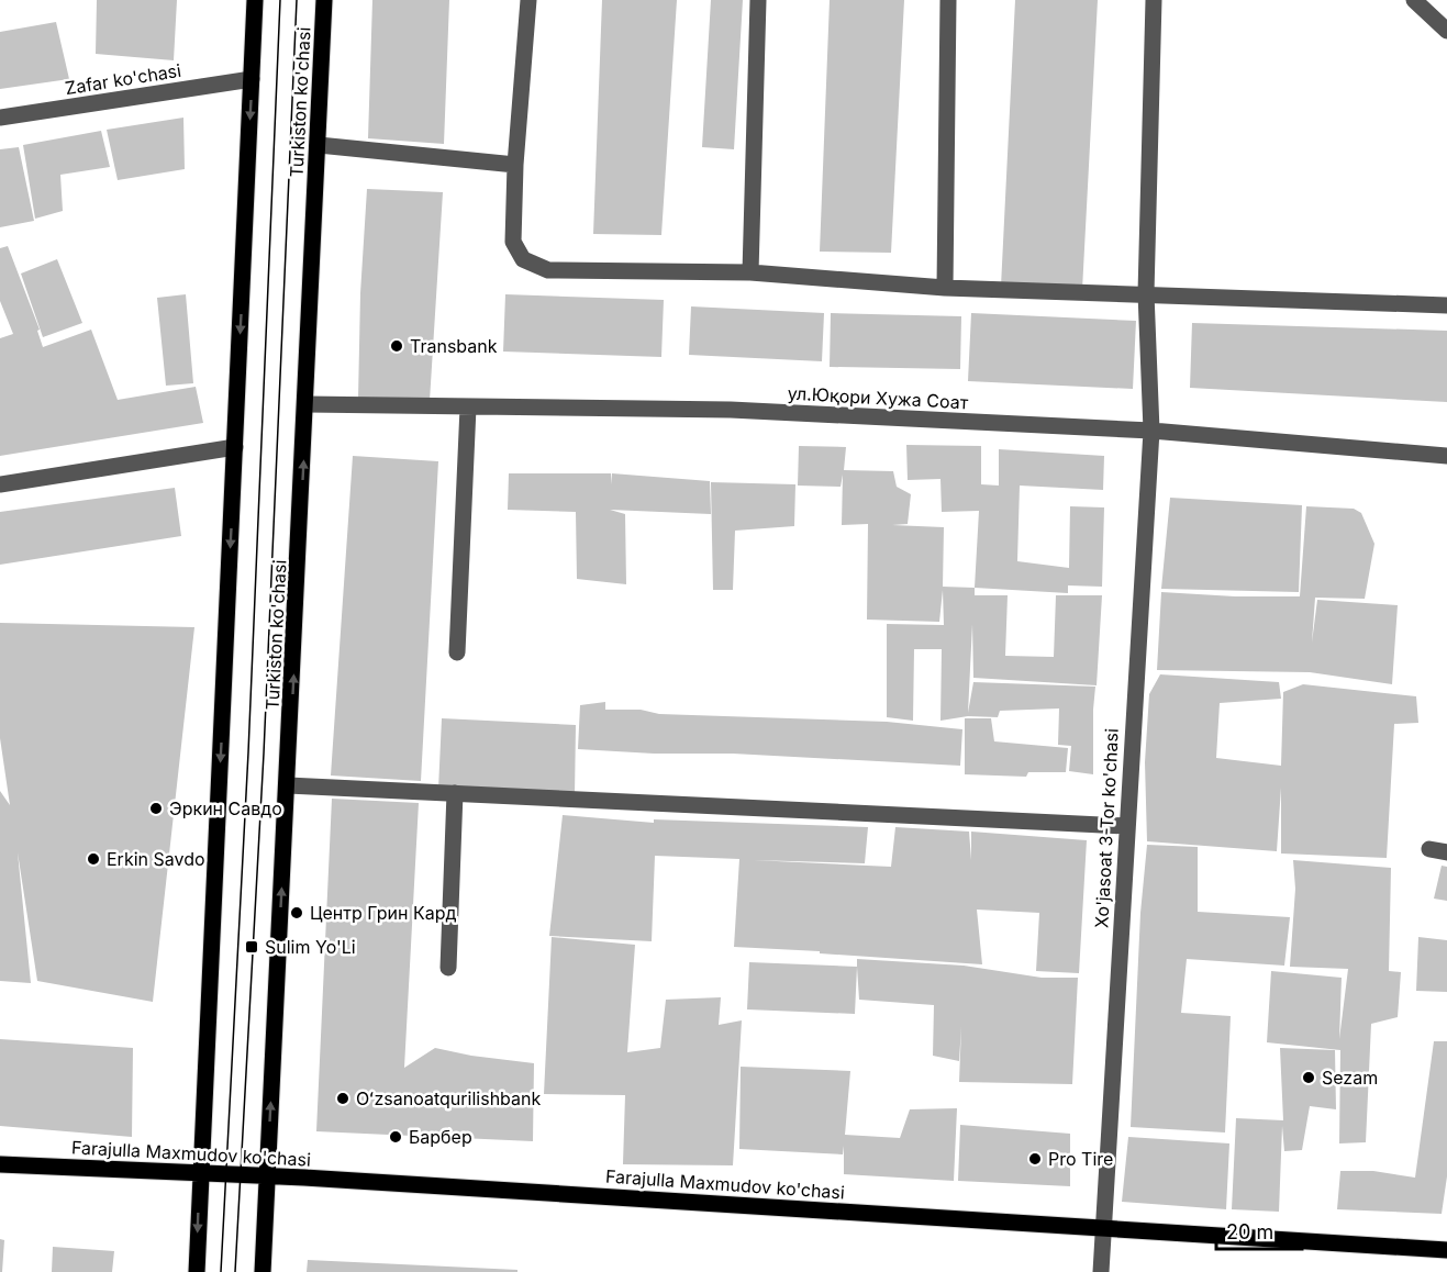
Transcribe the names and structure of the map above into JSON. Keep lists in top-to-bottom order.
{
  "streets": {
    "main road": ["Turkiston ko'chasi", "Farajulla Maxmudov ko'chasi"],
    "street": ["Zafar ko'chasi", "ул.Юқори Хужа Соат", "Xo'jasoat 3-Tor ko'chasi"]
  },
  "crossings": [
    ["Turkiston ko'chasi", "ул.Юқори Хужа Соат"],
    ["Turkiston ko'chasi", "Farajulla Maxmudov ko'chasi"],
    ["ул.Юқори Хужа Соат", "Xo'jasoat 3-Tor ko'chasi"],
    ["Xo'jasoat 3-Tor ko'chasi", "Farajulla Maxmudov ko'chasi"]
  ],
  "places": {
    "other": [
      "Transbank",
      "Эркин Савдо",
      "Erkin Savdo",
      "Центр Грин Кард",
      "Sezam",
      "Oʻzsanoatqurilishbank",
      "Барбер",
      "Pro Tire"
    ],
    "transit": ["Sulim Yo'Li"]
  },
  "scale_bar": "20 m"
}
